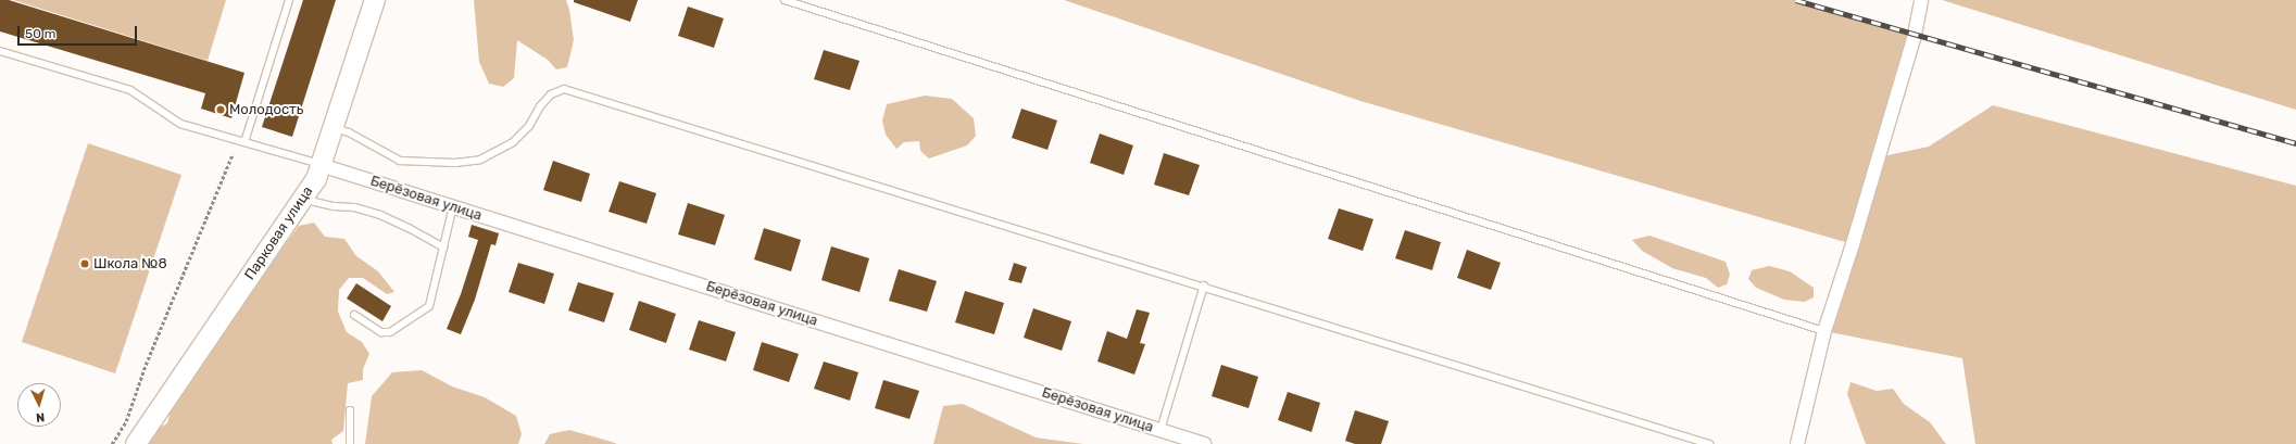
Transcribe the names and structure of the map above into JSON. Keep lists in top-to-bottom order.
{
  "streets": {
    "street": ["Берёзовая улица", "Парковая улица"]
  },
  "crossings": [
    ["Берёзовая улица", "Парковая улица"]
  ],
  "places": ["Молодость", "Школа №8"],
  "scale_bar": "50 m",
  "north": "bottom"
}
